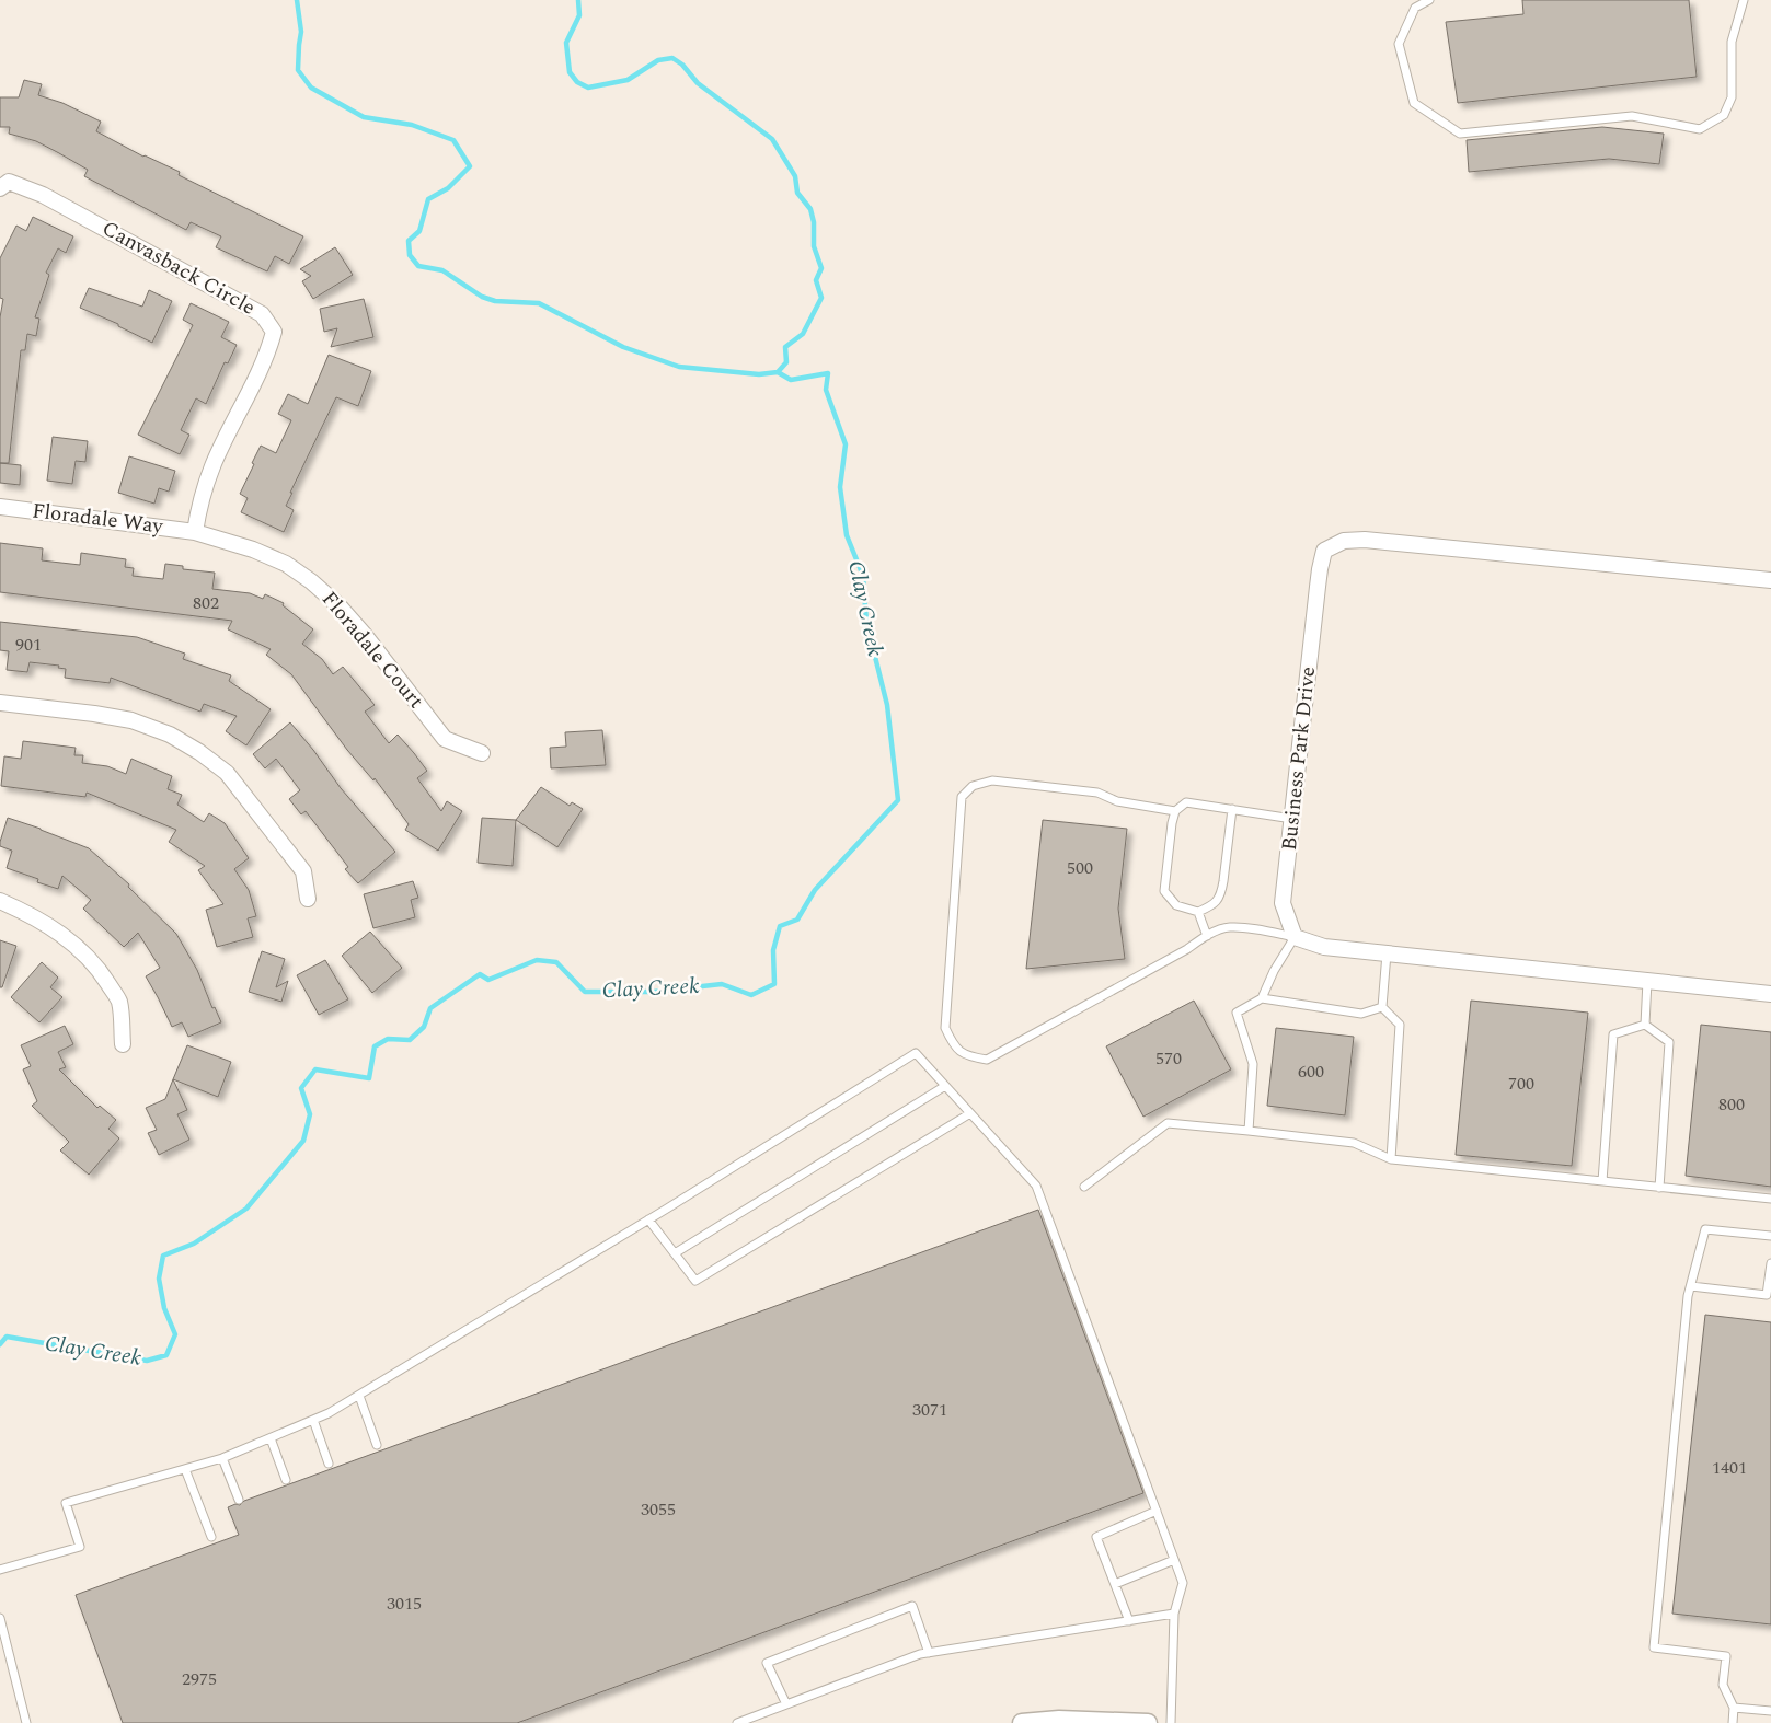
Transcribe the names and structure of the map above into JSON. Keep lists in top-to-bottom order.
{
  "streets": {
    "street": [
      "Canvasback Circle",
      "Floradale Way",
      "Floradale Court",
      "Business Park Drive"
    ]
  },
  "crossings": [
    ["Canvasback Circle", "Floradale Way"],
    ["Canvasback Circle", "Floradale Court"],
    ["Floradale Way", "Floradale Court"]
  ],
  "water": ["Clay Creek"],
  "house_numbers": [
    "802",
    "901",
    "500",
    "570",
    "600",
    "700",
    "800",
    "3071",
    "1401",
    "3055",
    "3015",
    "2975"
  ]
}
